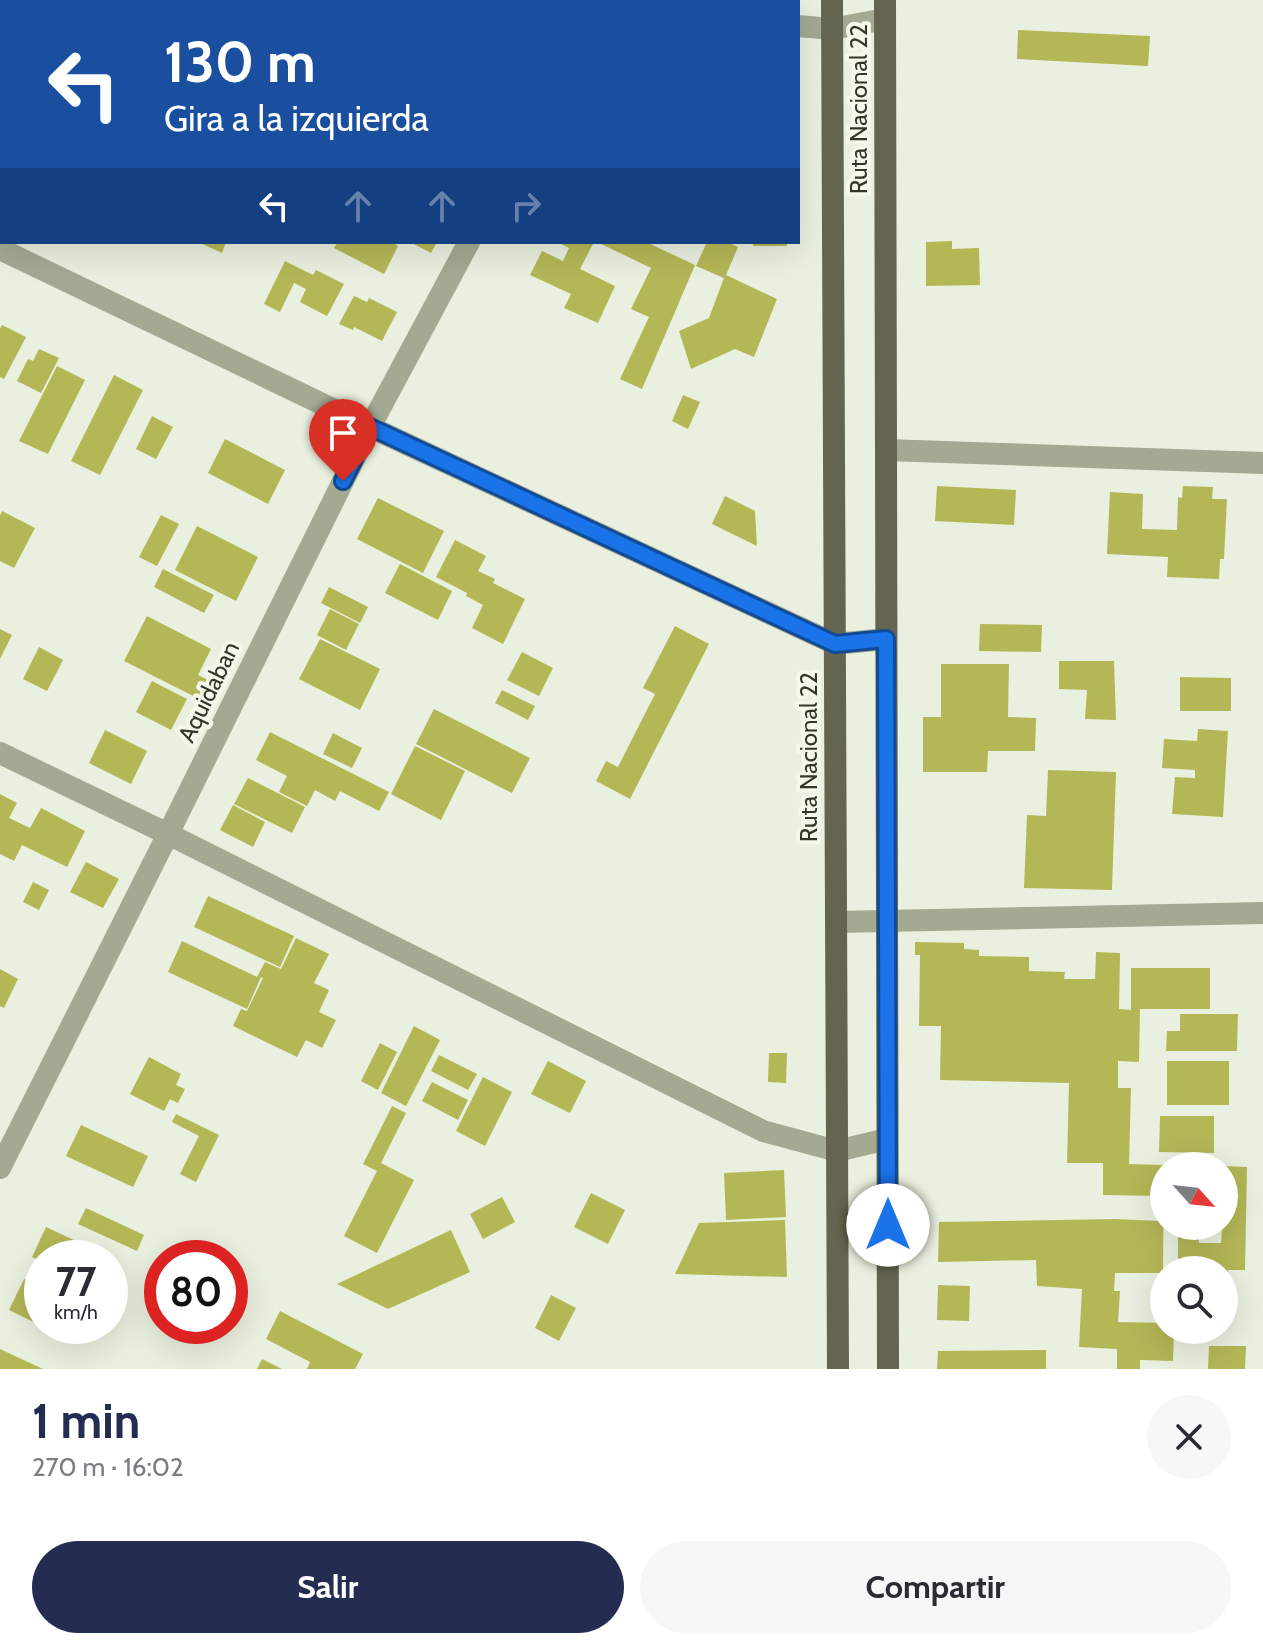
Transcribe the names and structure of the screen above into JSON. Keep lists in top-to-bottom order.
{
  "streets": {
    "highway": ["Ruta Nacional 22"],
    "street": ["Aquidaban"]
  },
  "north": "bottom right",
  "page": {
    "turn": ["130 m", "Gira a la izquierda"],
    "speed": "77 km/h",
    "limit": "80",
    "heading": ["1 min", "270 m · 16:02"],
    "buttons": ["Salir", "Compartir"]
  }
}
